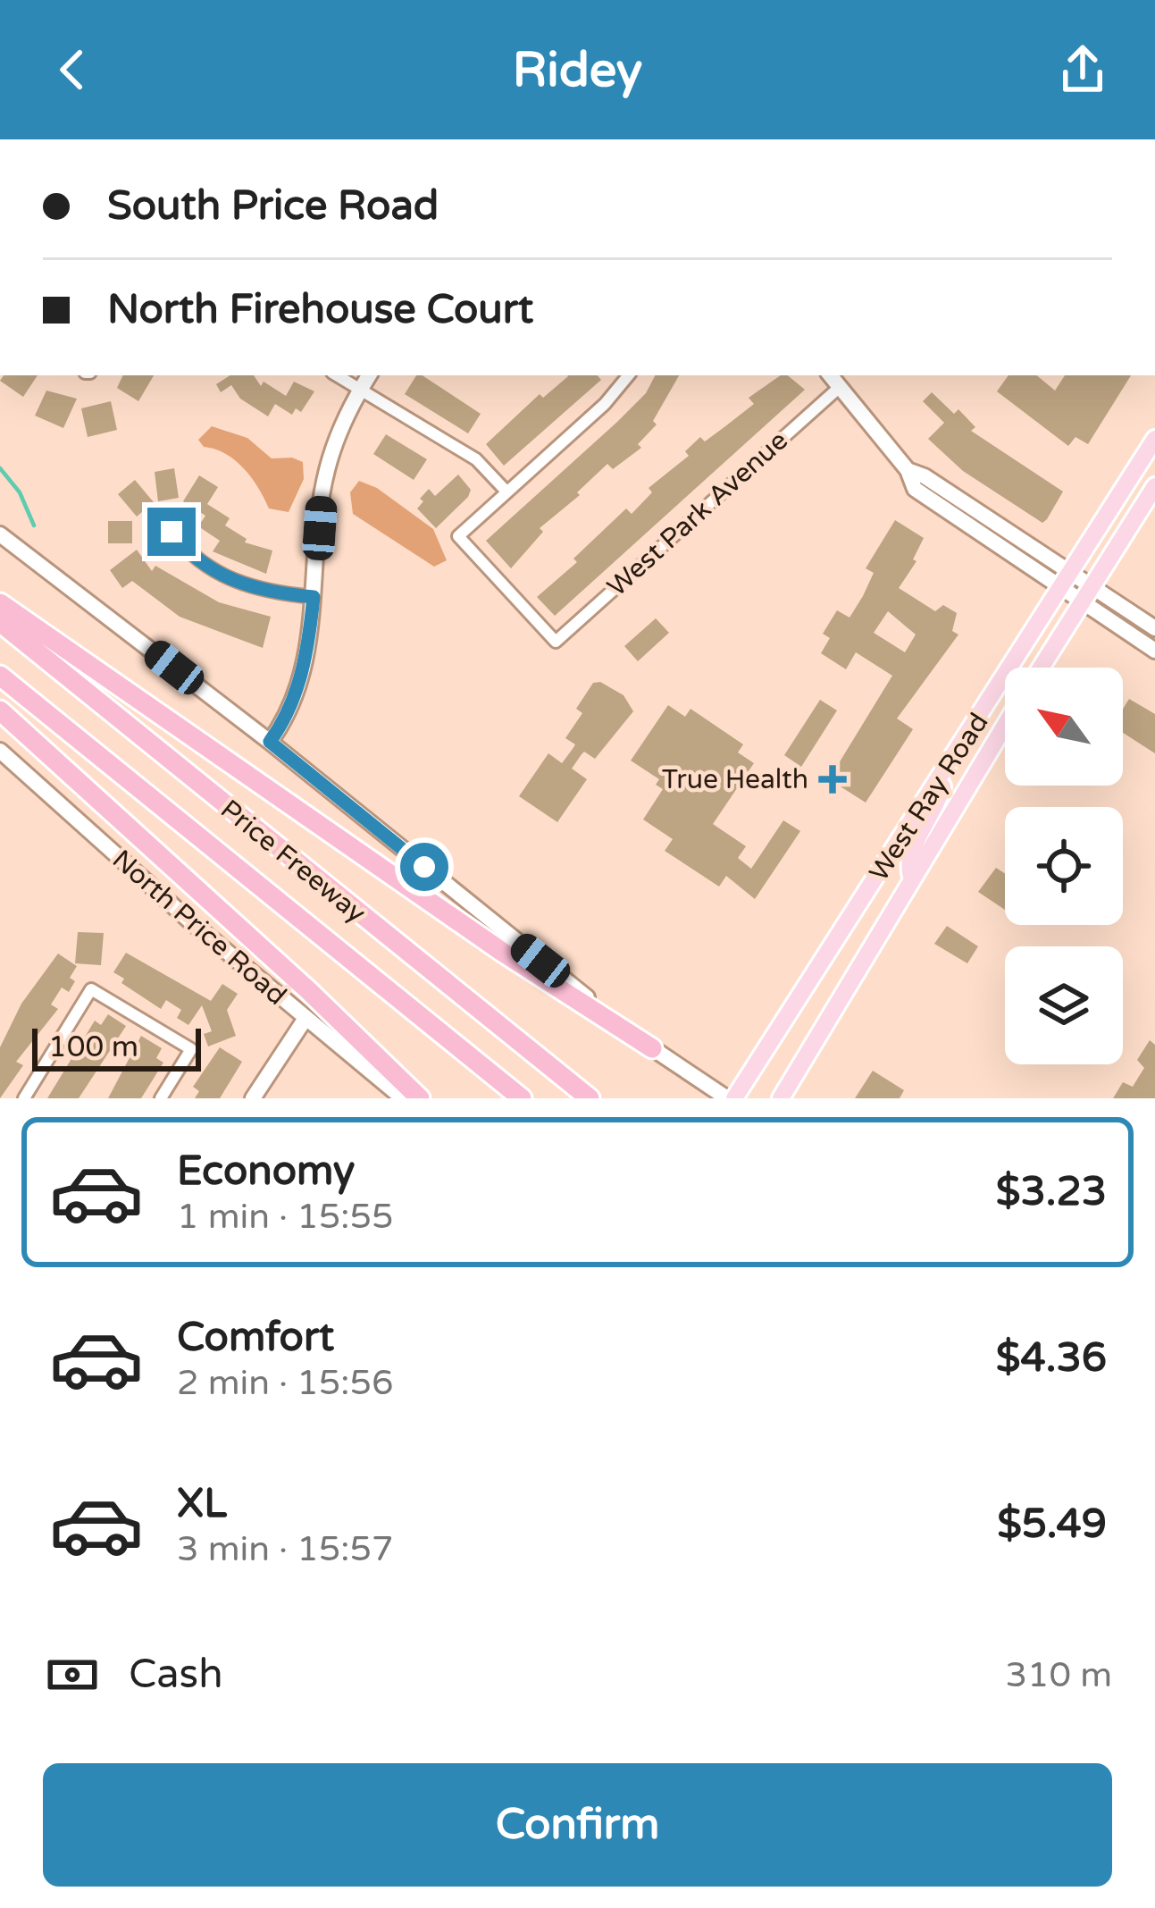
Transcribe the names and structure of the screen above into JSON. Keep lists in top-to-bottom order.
{
  "streets": {
    "highway": ["Price Freeway"],
    "main road": ["West Ray Road", "North Price Road"],
    "street": ["West Park Avenue"]
  },
  "places": {
    "health": ["True Health"]
  },
  "scale_bar": "100 m",
  "north": "top left",
  "page": {
    "header": "Ridey",
    "banner": ["South Price Road", "North Firehouse Court"],
    "scale": "100 m",
    "list": [
      {
        "name": "Economy",
        "note": "1 min · 15:55",
        "value": "$3.23"
      },
      {
        "name": "Comfort",
        "note": "2 min · 15:56",
        "value": "$4.36"
      },
      {
        "name": "XL",
        "note": "3 min · 15:57",
        "value": "$5.49"
      }
    ],
    "pay": ["Cash", "310 m"],
    "buttons": "Confirm"
  }
}
